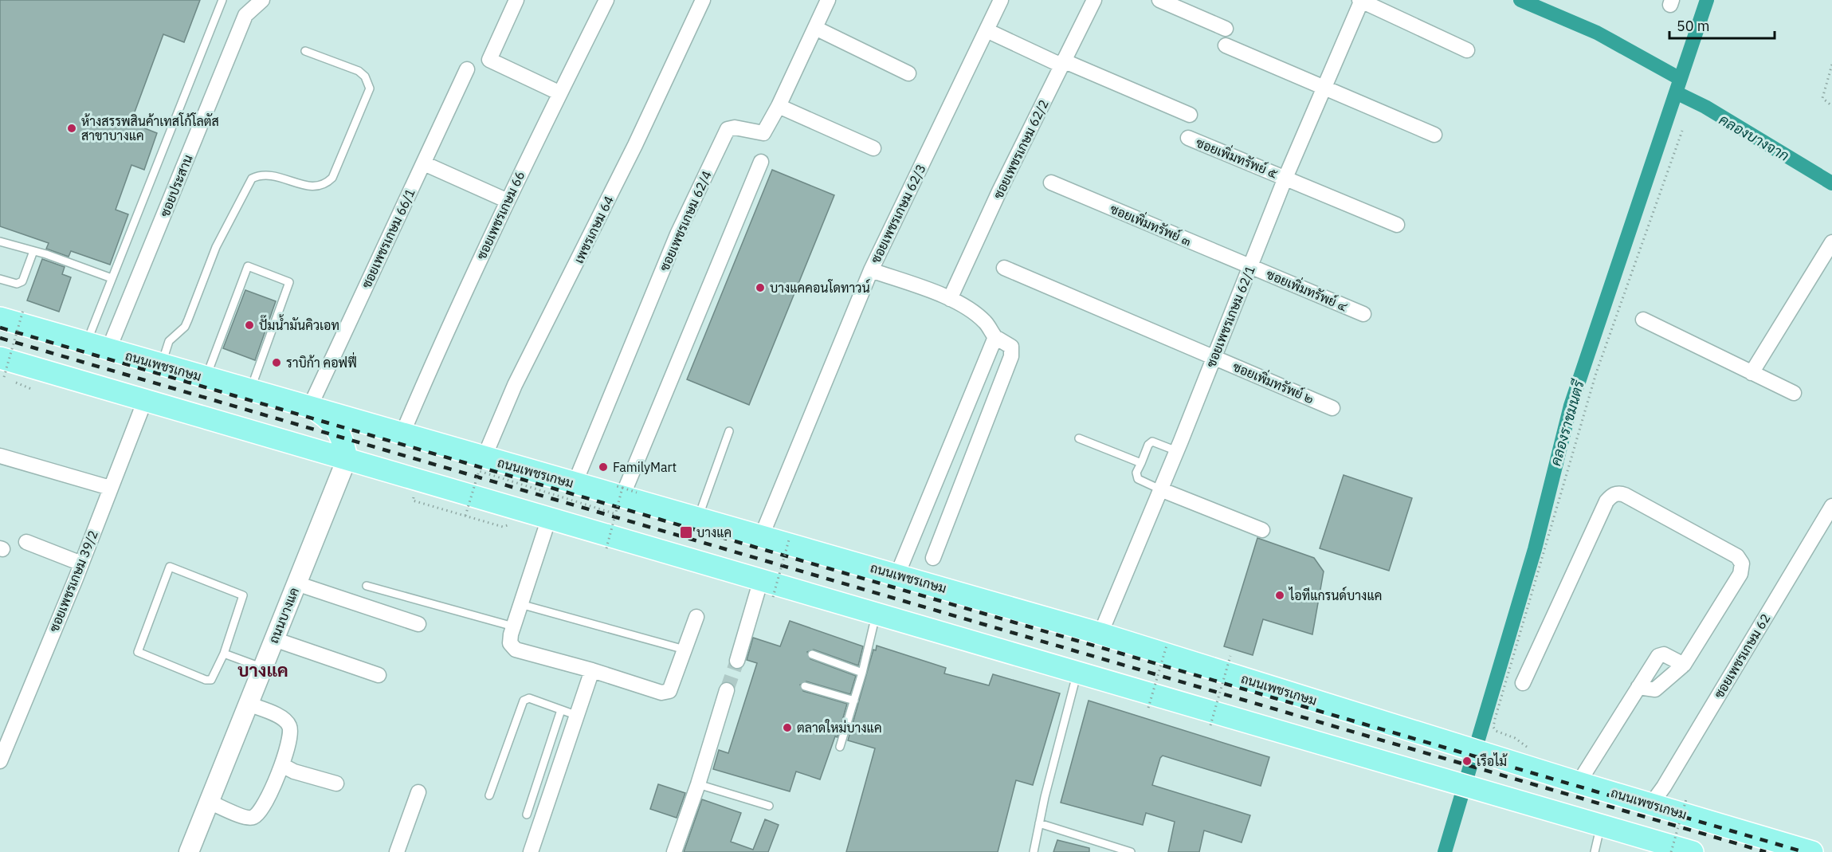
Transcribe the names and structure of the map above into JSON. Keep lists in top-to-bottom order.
{
  "streets": {
    "main road": ["ถนนเพชรเกษม", "ถนนบางแค"],
    "street": [
      "ซอยเพชรเกษม 62/2",
      "ซอยเพิ่มทรัพย์ ๕",
      "ซอยประสาน",
      "ซอยเพชรเกษม 62/3",
      "ซอยเพชรเกษม 66",
      "ซอยเพชรเกษม 62/4",
      "ซอยเพิ่มทรัพย์ ๓",
      "เพชรเกษม 64",
      "ซอยเพชรเกษม 66/1",
      "ซอยเพิ่มทรัพย์ ๔",
      "ซอยเพชรเกษม 62/1",
      "ซอยเพิ่มทรัพย์ ๒",
      "ซอยเพชรเกษม 39/2",
      "ซอยเพชรเกษม 62"
    ]
  },
  "crossings": [
    ["ซอยเพิ่มทรัพย์ ๕", "ซอยเพชรเกษม 62/1"],
    ["ซอยประสาน", "ถนนเพชรเกษม"],
    ["ซอยเพชรเกษม 62/3", "ถนนเพชรเกษม"],
    ["ซอยเพชรเกษม 66", "ถนนเพชรเกษม"],
    ["ซอยเพชรเกษม 62/4", "ถนนเพชรเกษม"],
    ["ซอยเพิ่มทรัพย์ ๓", "ซอยเพิ่มทรัพย์ ๔"],
    ["ซอยเพิ่มทรัพย์ ๓", "ซอยเพชรเกษม 62/1"],
    ["เพชรเกษม 64", "ถนนเพชรเกษม"],
    ["ซอยเพชรเกษม 66/1", "ถนนเพชรเกษม"],
    ["ซอยเพิ่มทรัพย์ ๔", "ซอยเพชรเกษม 62/1"],
    ["ซอยเพชรเกษม 62/1", "ถนนเพชรเกษม"],
    ["ซอยเพชรเกษม 62/1", "ซอยเพิ่มทรัพย์ ๒"],
    ["ถนนเพชรเกษม", "ซอยเพชรเกษม 62"]
  ],
  "districts": ["บางแค"],
  "water": ["คลองบางจาก", "คลองราชมนตรี"],
  "places": {
    "other": [
      "ห้างสรรพสินค้าเทสโก้โลตัส สาขาบางแค",
      "บางแคคอนโดทาวน์",
      "ปั๊มน้ำมันคิวเอท",
      "ราบิก้า คอฟฟี่",
      "FamilyMart",
      "ไอทีแกรนด์บางแค",
      "ตลาดใหม่บางแค",
      "เรือไม้"
    ],
    "transit": ["บางแค"]
  },
  "scale_bar": "50 m"
}
